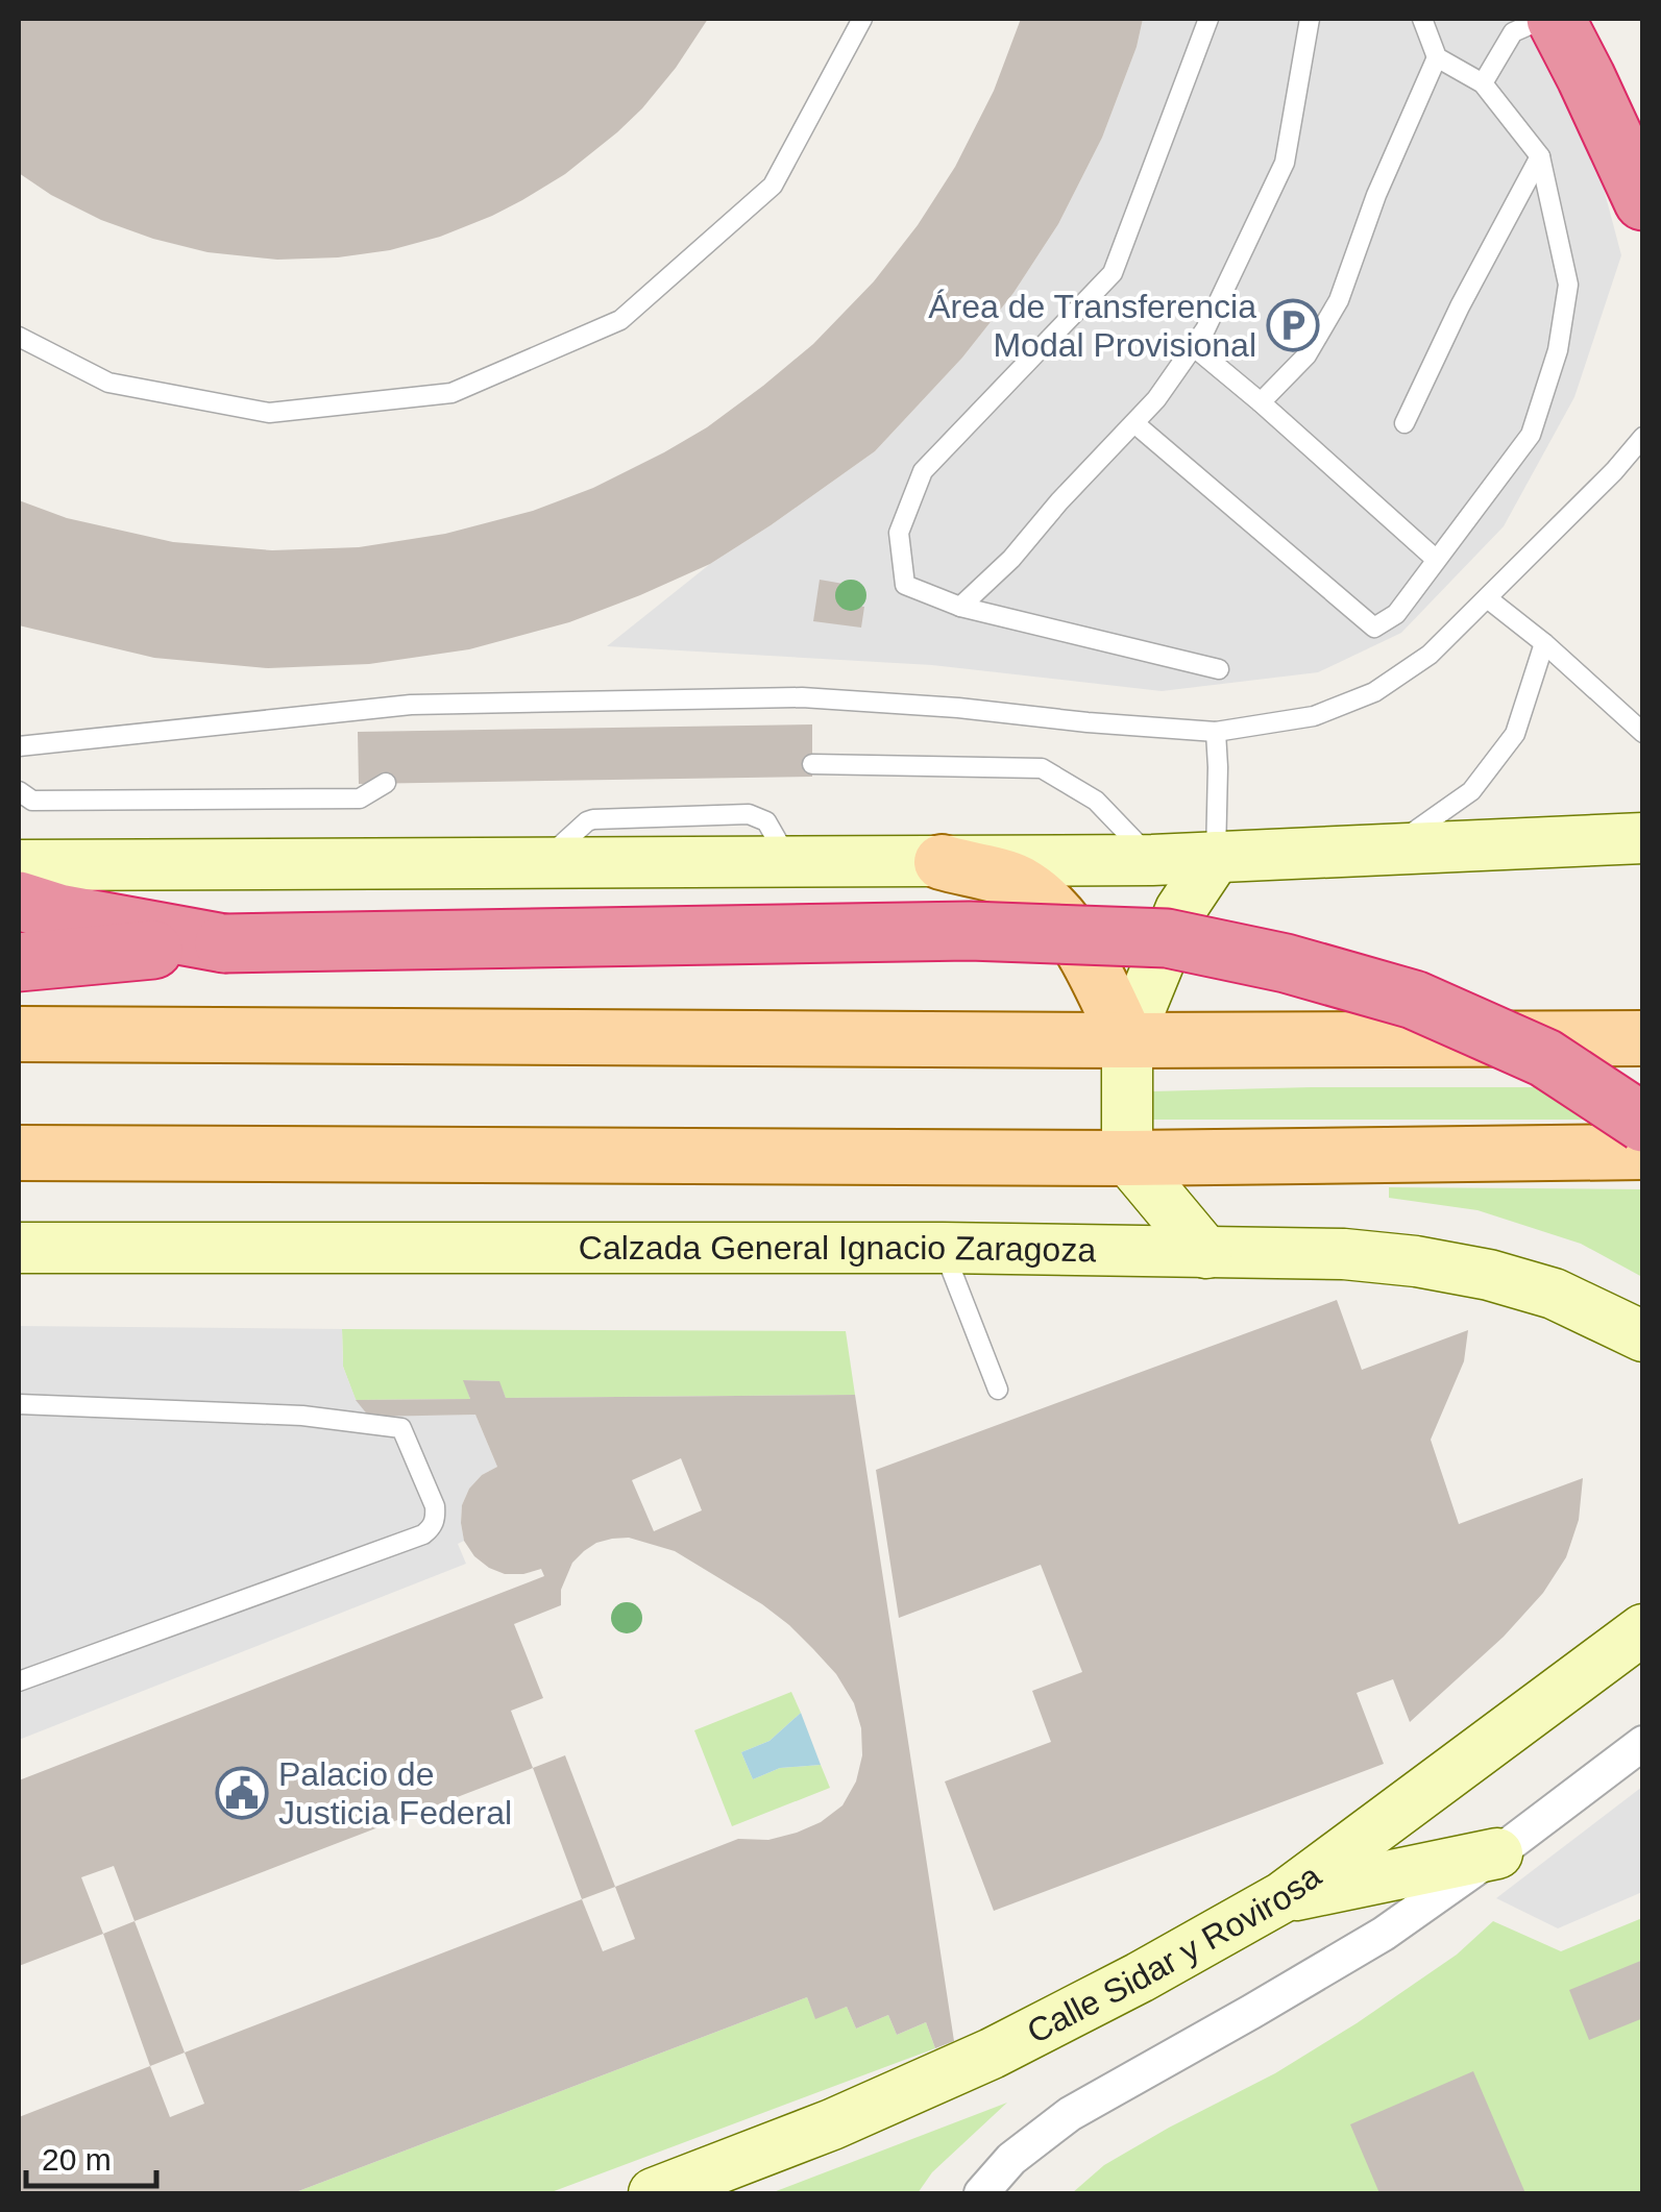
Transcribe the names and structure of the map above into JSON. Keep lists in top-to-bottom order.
{
  "streets": {
    "main road": ["Calzada General Ignacio Zaragoza", "Calle Sidar y Rovirosa"]
  },
  "places": {
    "parking": ["Área de Transferencia Modal Provisional"],
    "public building": ["Palacio de Justicia Federal"]
  },
  "scale_bar": "20 m"
}
